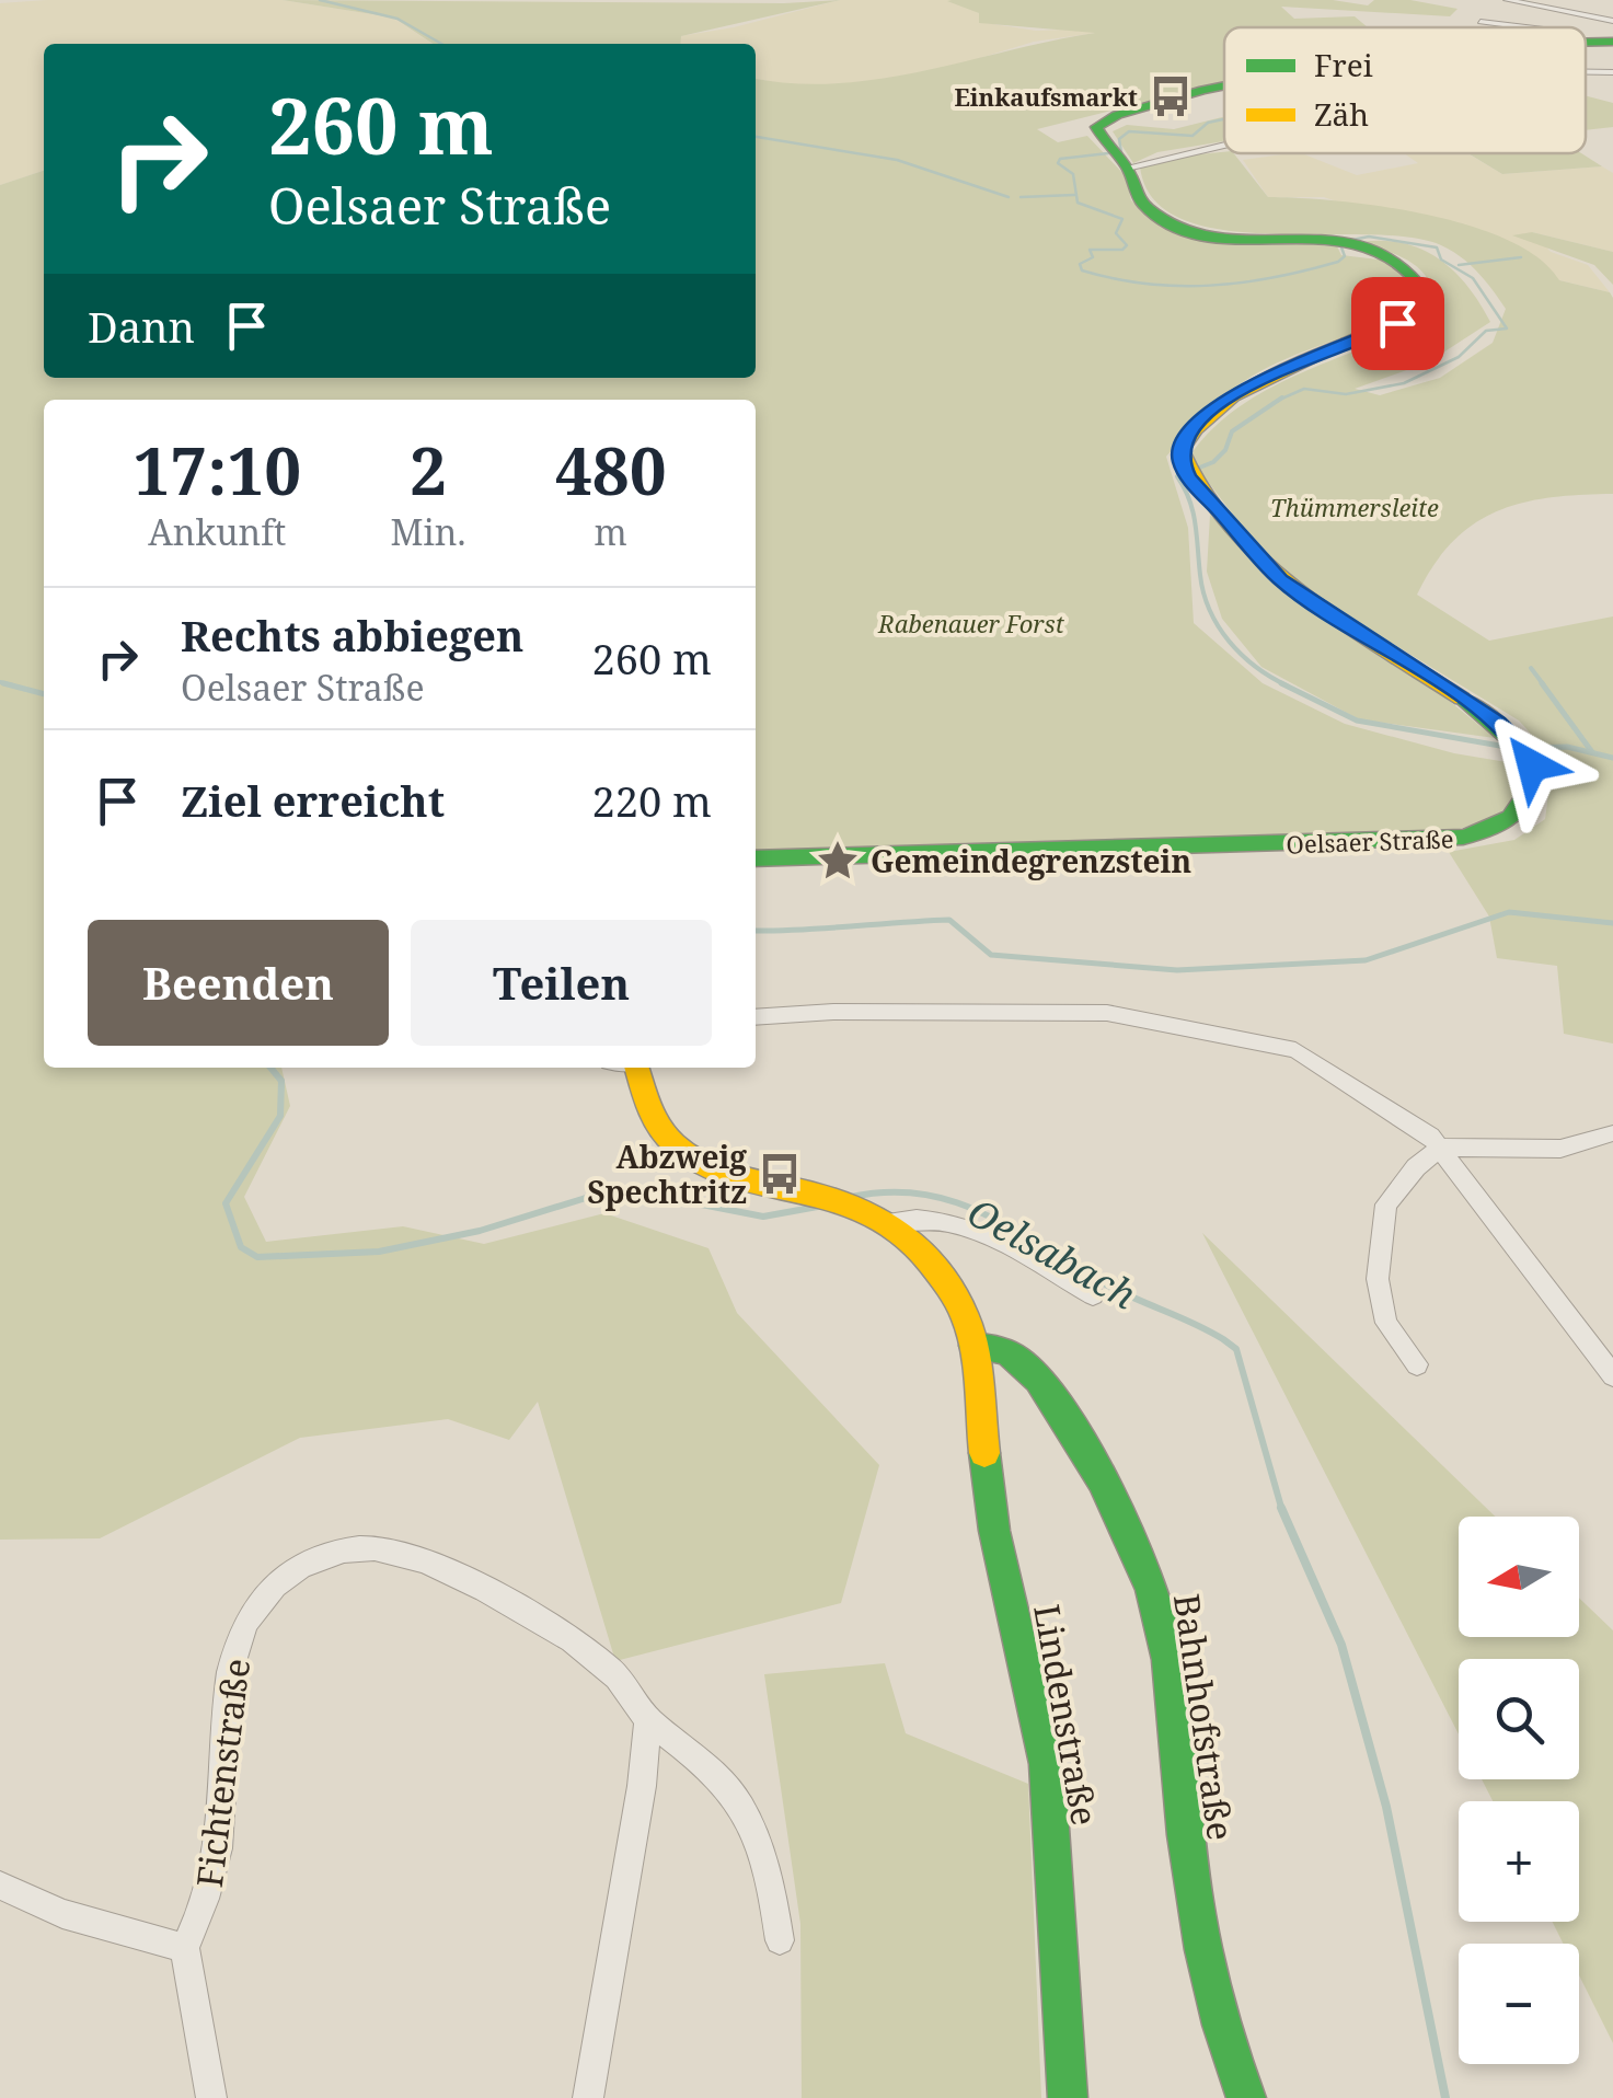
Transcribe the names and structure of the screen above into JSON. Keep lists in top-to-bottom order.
{
  "streets": {
    "main road": ["Oelsaer Straße", "Lindenstraße", "Bahnhofstraße"],
    "street": ["Fichtenstraße"]
  },
  "crossings": [
    ["Lindenstraße", "Bahnhofstraße"]
  ],
  "water": ["Oelsabach"],
  "parks": ["Thümmersleite", "Rabenauer Forst"],
  "places": {
    "bus stop": ["Einkaufsmarkt", "Abzweig Spechtritz"],
    "place": ["Gemeindegrenzstein"]
  },
  "legend": ["Frei", "Zäh"],
  "north": "left",
  "page": {
    "turn": ["260 m", "Oelsaer Straße"],
    "then": "Dann",
    "eta": [
      "17:10",
      "Ankunft",
      "2",
      "Min.",
      "480",
      "m"
    ],
    "list": [
      {
        "name": "Rechts abbiegen",
        "note": "Oelsaer Straße",
        "value": "260 m"
      },
      {
        "name": "Ziel erreicht",
        "value": "220 m"
      }
    ],
    "buttons": ["Beenden", "Teilen"],
    "map_buttons": ["+", "−"]
  }
}
